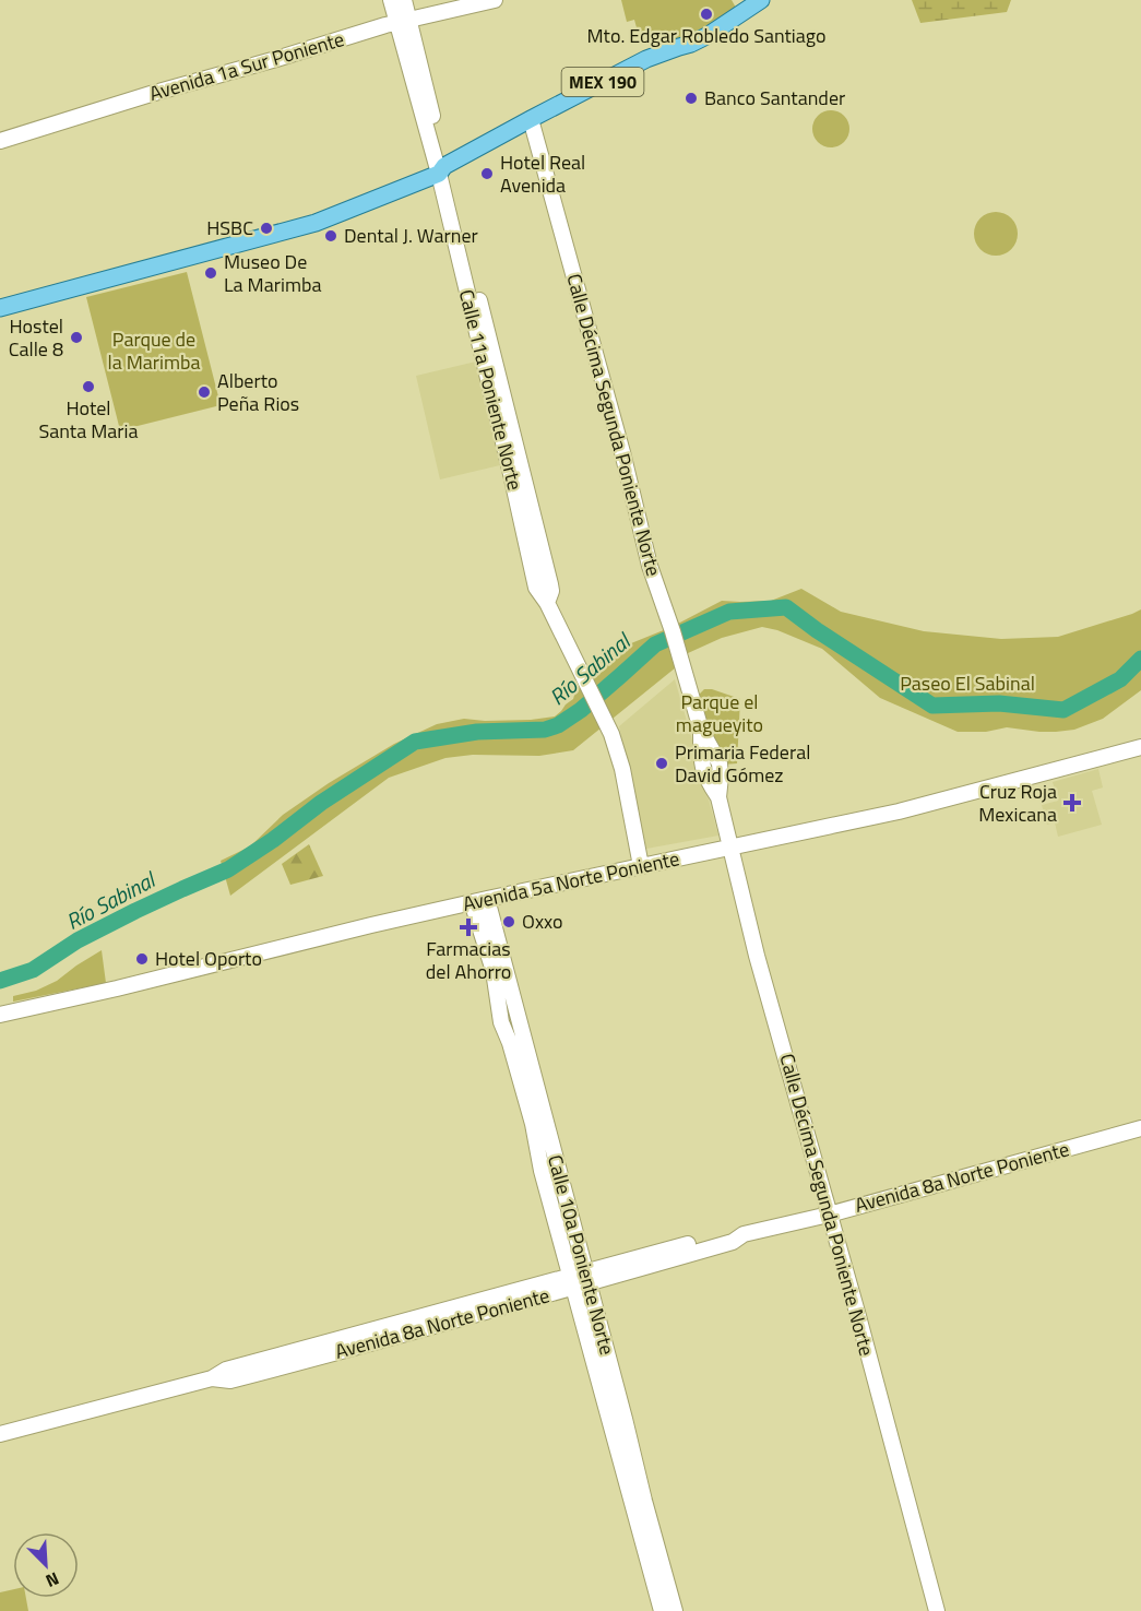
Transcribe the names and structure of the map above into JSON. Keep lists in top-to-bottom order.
{
  "streets": {
    "main road": ["MEX 190"],
    "street": [
      "Avenida 1a Sur Poniente",
      "Calle 11a Poniente Norte",
      "Calle Décima Segunda Poniente Norte",
      "Avenida 5a Norte Poniente",
      "Avenida 8a Norte Poniente",
      "Calle 10a Poniente Norte"
    ]
  },
  "crossings": [
    ["Avenida 1a Sur Poniente", "Calle 11a Poniente Norte"],
    ["MEX 190", "Calle 11a Poniente Norte"],
    ["MEX 190", "Calle Décima Segunda Poniente Norte"],
    ["Calle 11a Poniente Norte", "Avenida 5a Norte Poniente"],
    ["Calle Décima Segunda Poniente Norte", "Avenida 5a Norte Poniente"],
    ["Calle Décima Segunda Poniente Norte", "Avenida 8a Norte Poniente"],
    ["Avenida 5a Norte Poniente", "Calle 10a Poniente Norte"],
    ["Avenida 8a Norte Poniente", "Calle 10a Poniente Norte"]
  ],
  "water": ["Río Sabinal"],
  "parks": ["Parque de la Marimba", "Paseo El Sabinal", "Parque el magueyito"],
  "places": {
    "other": [
      "Mto. Edgar Robledo Santiago",
      "Banco Santander",
      "Hotel Real Avenida",
      "HSBC",
      "Dental J. Warner",
      "Museo De La Marimba",
      "Hostel Calle 8",
      "Hotel Santa Maria",
      "Alberto Peña Rios",
      "Primaria Federal David Gómez",
      "Oxxo",
      "Hotel Oporto"
    ],
    "health": ["Cruz Roja Mexicana", "Farmacias del Ahorro"]
  },
  "north": "bottom right"
}
